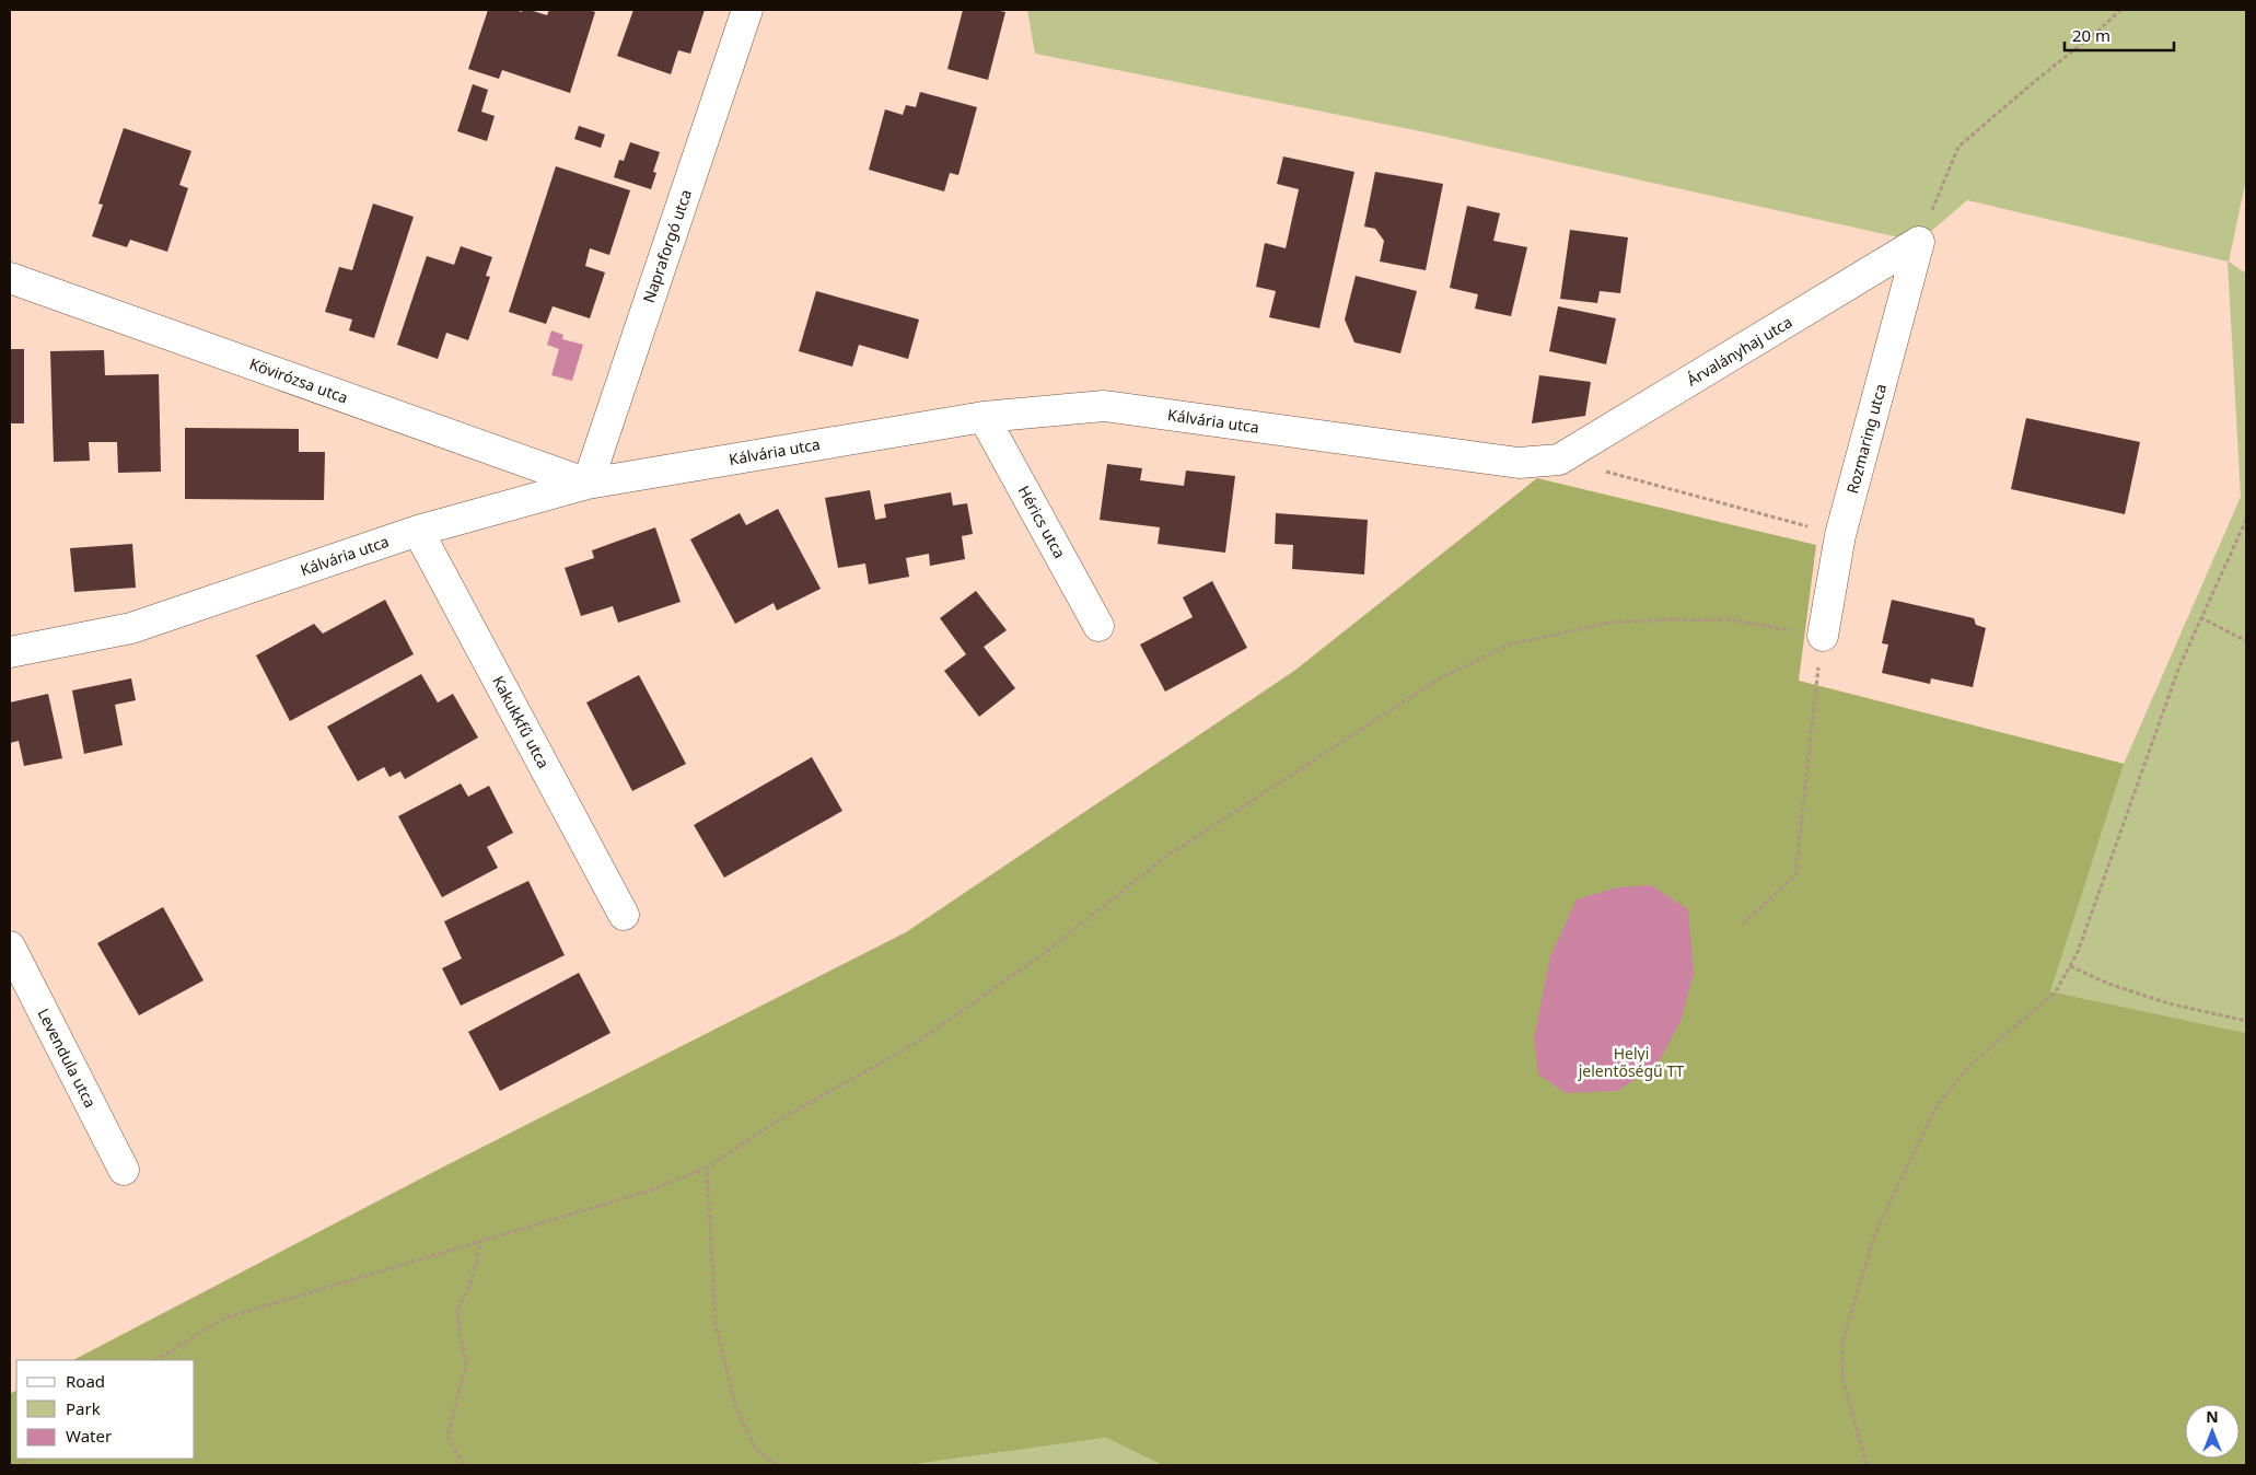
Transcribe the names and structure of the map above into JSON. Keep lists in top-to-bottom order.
{
  "streets": {
    "street": [
      "Napraforgó utca",
      "Árvalányhaj utca",
      "Kövirózsa utca",
      "Kálvária utca",
      "Rozmaring utca",
      "Hérics utca",
      "Kakukkfű utca",
      "Levendula utca"
    ]
  },
  "crossings": [
    ["Napraforgó utca", "Kövirózsa utca"],
    ["Napraforgó utca", "Kálvária utca"],
    ["Árvalányhaj utca", "Kálvária utca"],
    ["Árvalányhaj utca", "Rozmaring utca"],
    ["Kövirózsa utca", "Kálvária utca"],
    ["Kálvária utca", "Hérics utca"],
    ["Kálvária utca", "Kakukkfű utca"]
  ],
  "parks": ["Helyi jelentőségű TT"],
  "legend": ["Road", "Park", "Water"],
  "scale_bar": "20 m",
  "north": "top"
}
